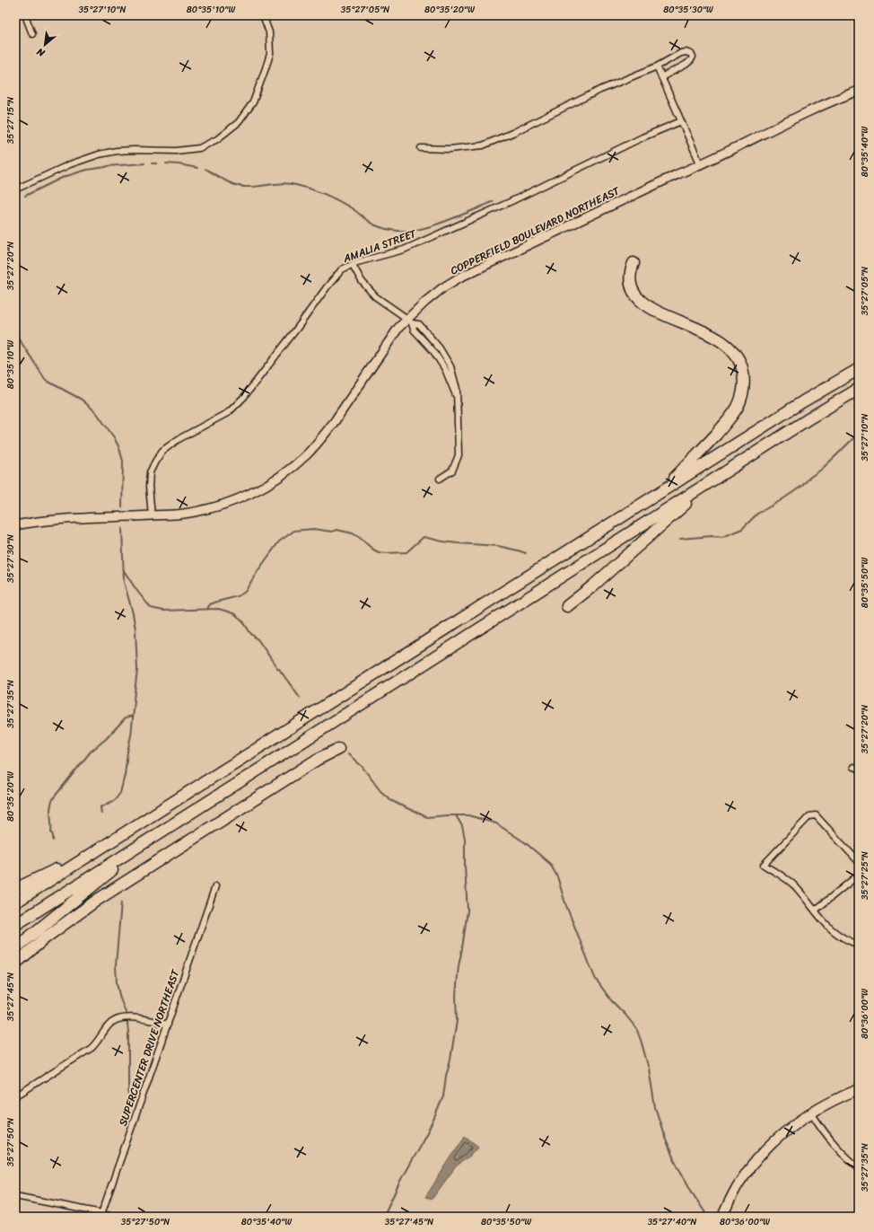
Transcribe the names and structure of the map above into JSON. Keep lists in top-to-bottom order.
{
  "streets": {
    "main road": ["COPPERFIELD BOULEVARD NORTHEAST"],
    "street": ["AMALIA STREET", "SUPERCENTER DRIVE NORTHEAST"]
  },
  "crossings": [
    ["COPPERFIELD BOULEVARD NORTHEAST", "AMALIA STREET"]
  ],
  "north": "bottom left",
  "coordinates": [
    "35°27'10\"N",
    "80°35'10\"W",
    "35°27'05\"N",
    "80°35'20\"W",
    "80°35'30\"W",
    "35°27'15\"N",
    "80°35'40\"W",
    "35°27'20\"N",
    "35°27'30\"N",
    "80°35'50\"W",
    "35°27'35\"N",
    "35°27'25\"N",
    "35°27'45\"N",
    "80°36'00\"W",
    "35°27'50\"N",
    "35°27'40\"N"
  ]
}
